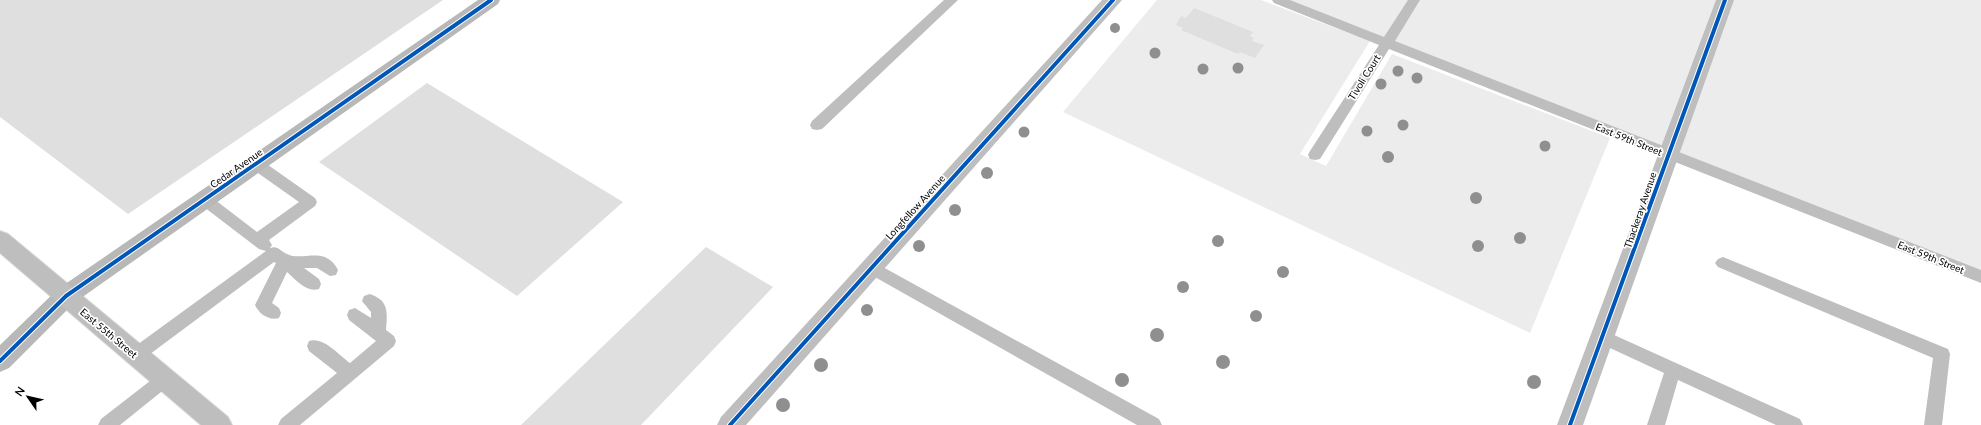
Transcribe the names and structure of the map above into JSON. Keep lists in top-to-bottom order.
{
  "streets": {
    "street": [
      "Cedar Avenue",
      "Longfellow Avenue",
      "Thackeray Avenue",
      "East 55th Street"
    ],
    "lane": ["Tivoli Court", "East 59th Street"]
  },
  "crossings": [
    ["Tivoli Court", "East 59th Street"],
    ["East 59th Street", "Thackeray Avenue"],
    ["Cedar Avenue", "East 55th Street"]
  ],
  "north": "top left"
}
